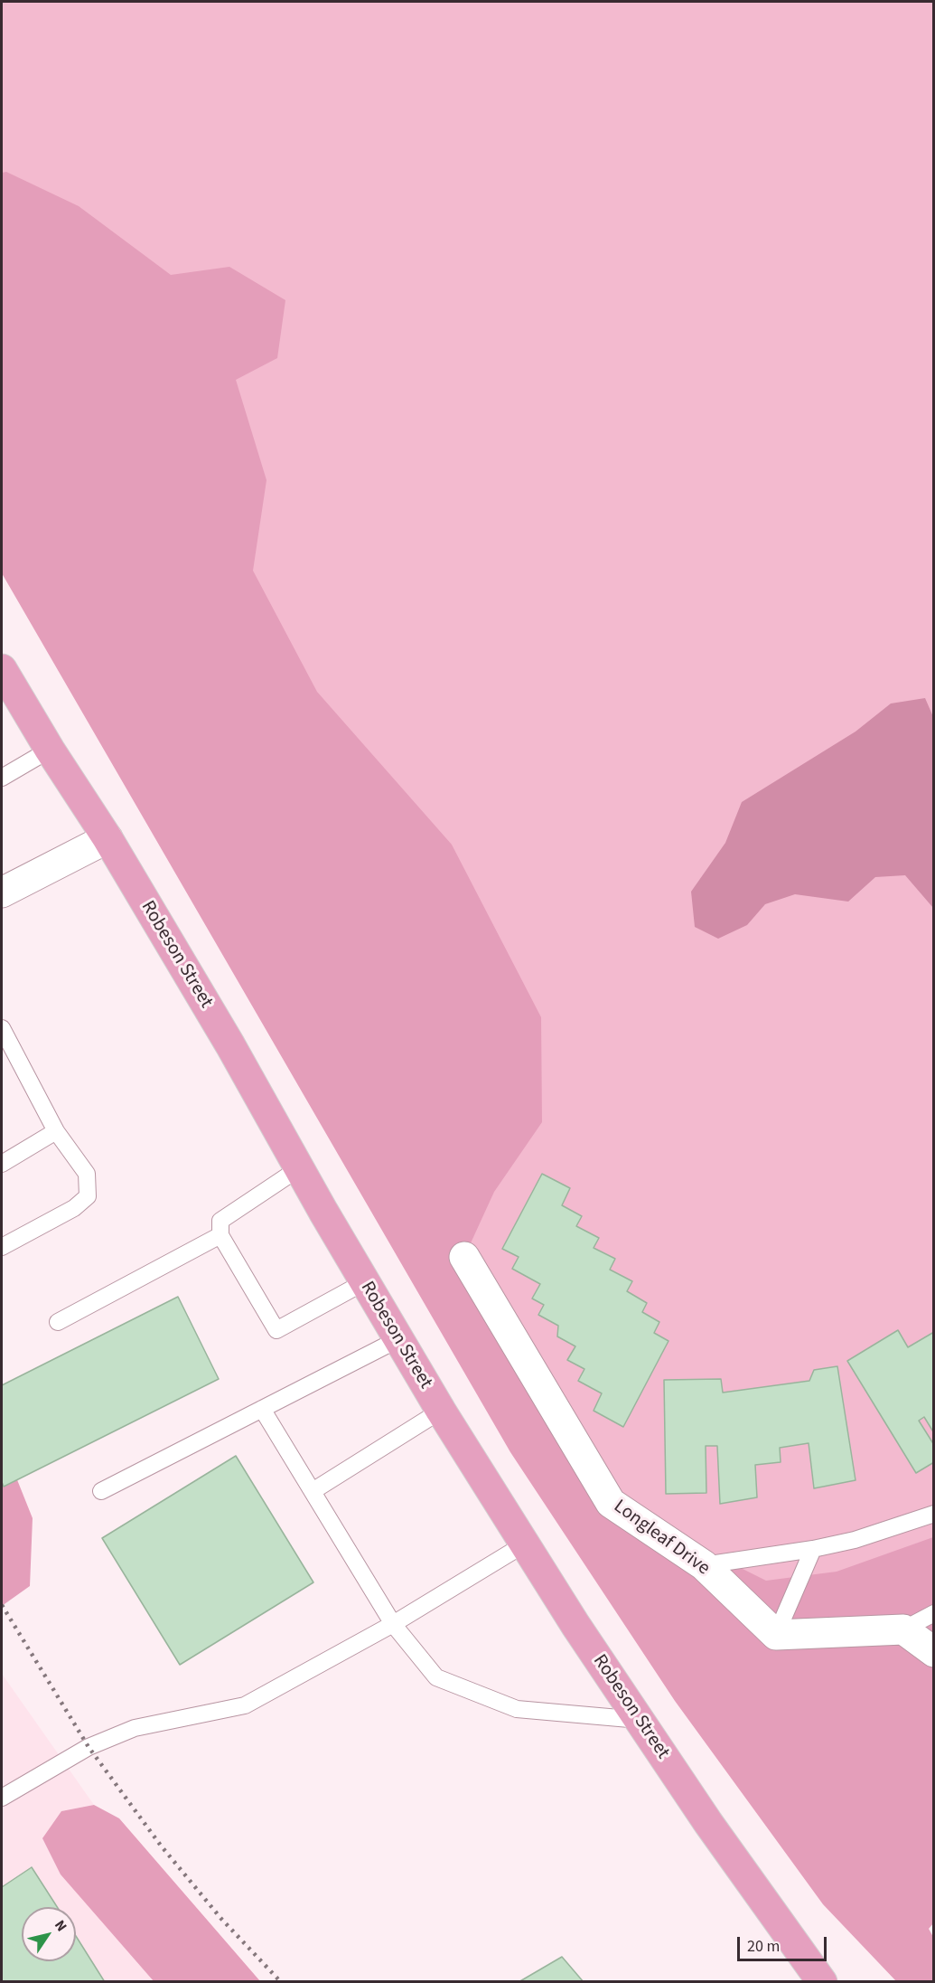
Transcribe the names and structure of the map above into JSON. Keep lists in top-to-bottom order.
{
  "streets": {
    "main road": ["Robeson Street"],
    "street": ["Longleaf Drive"]
  },
  "scale_bar": "20 m",
  "north": "top right"
}
